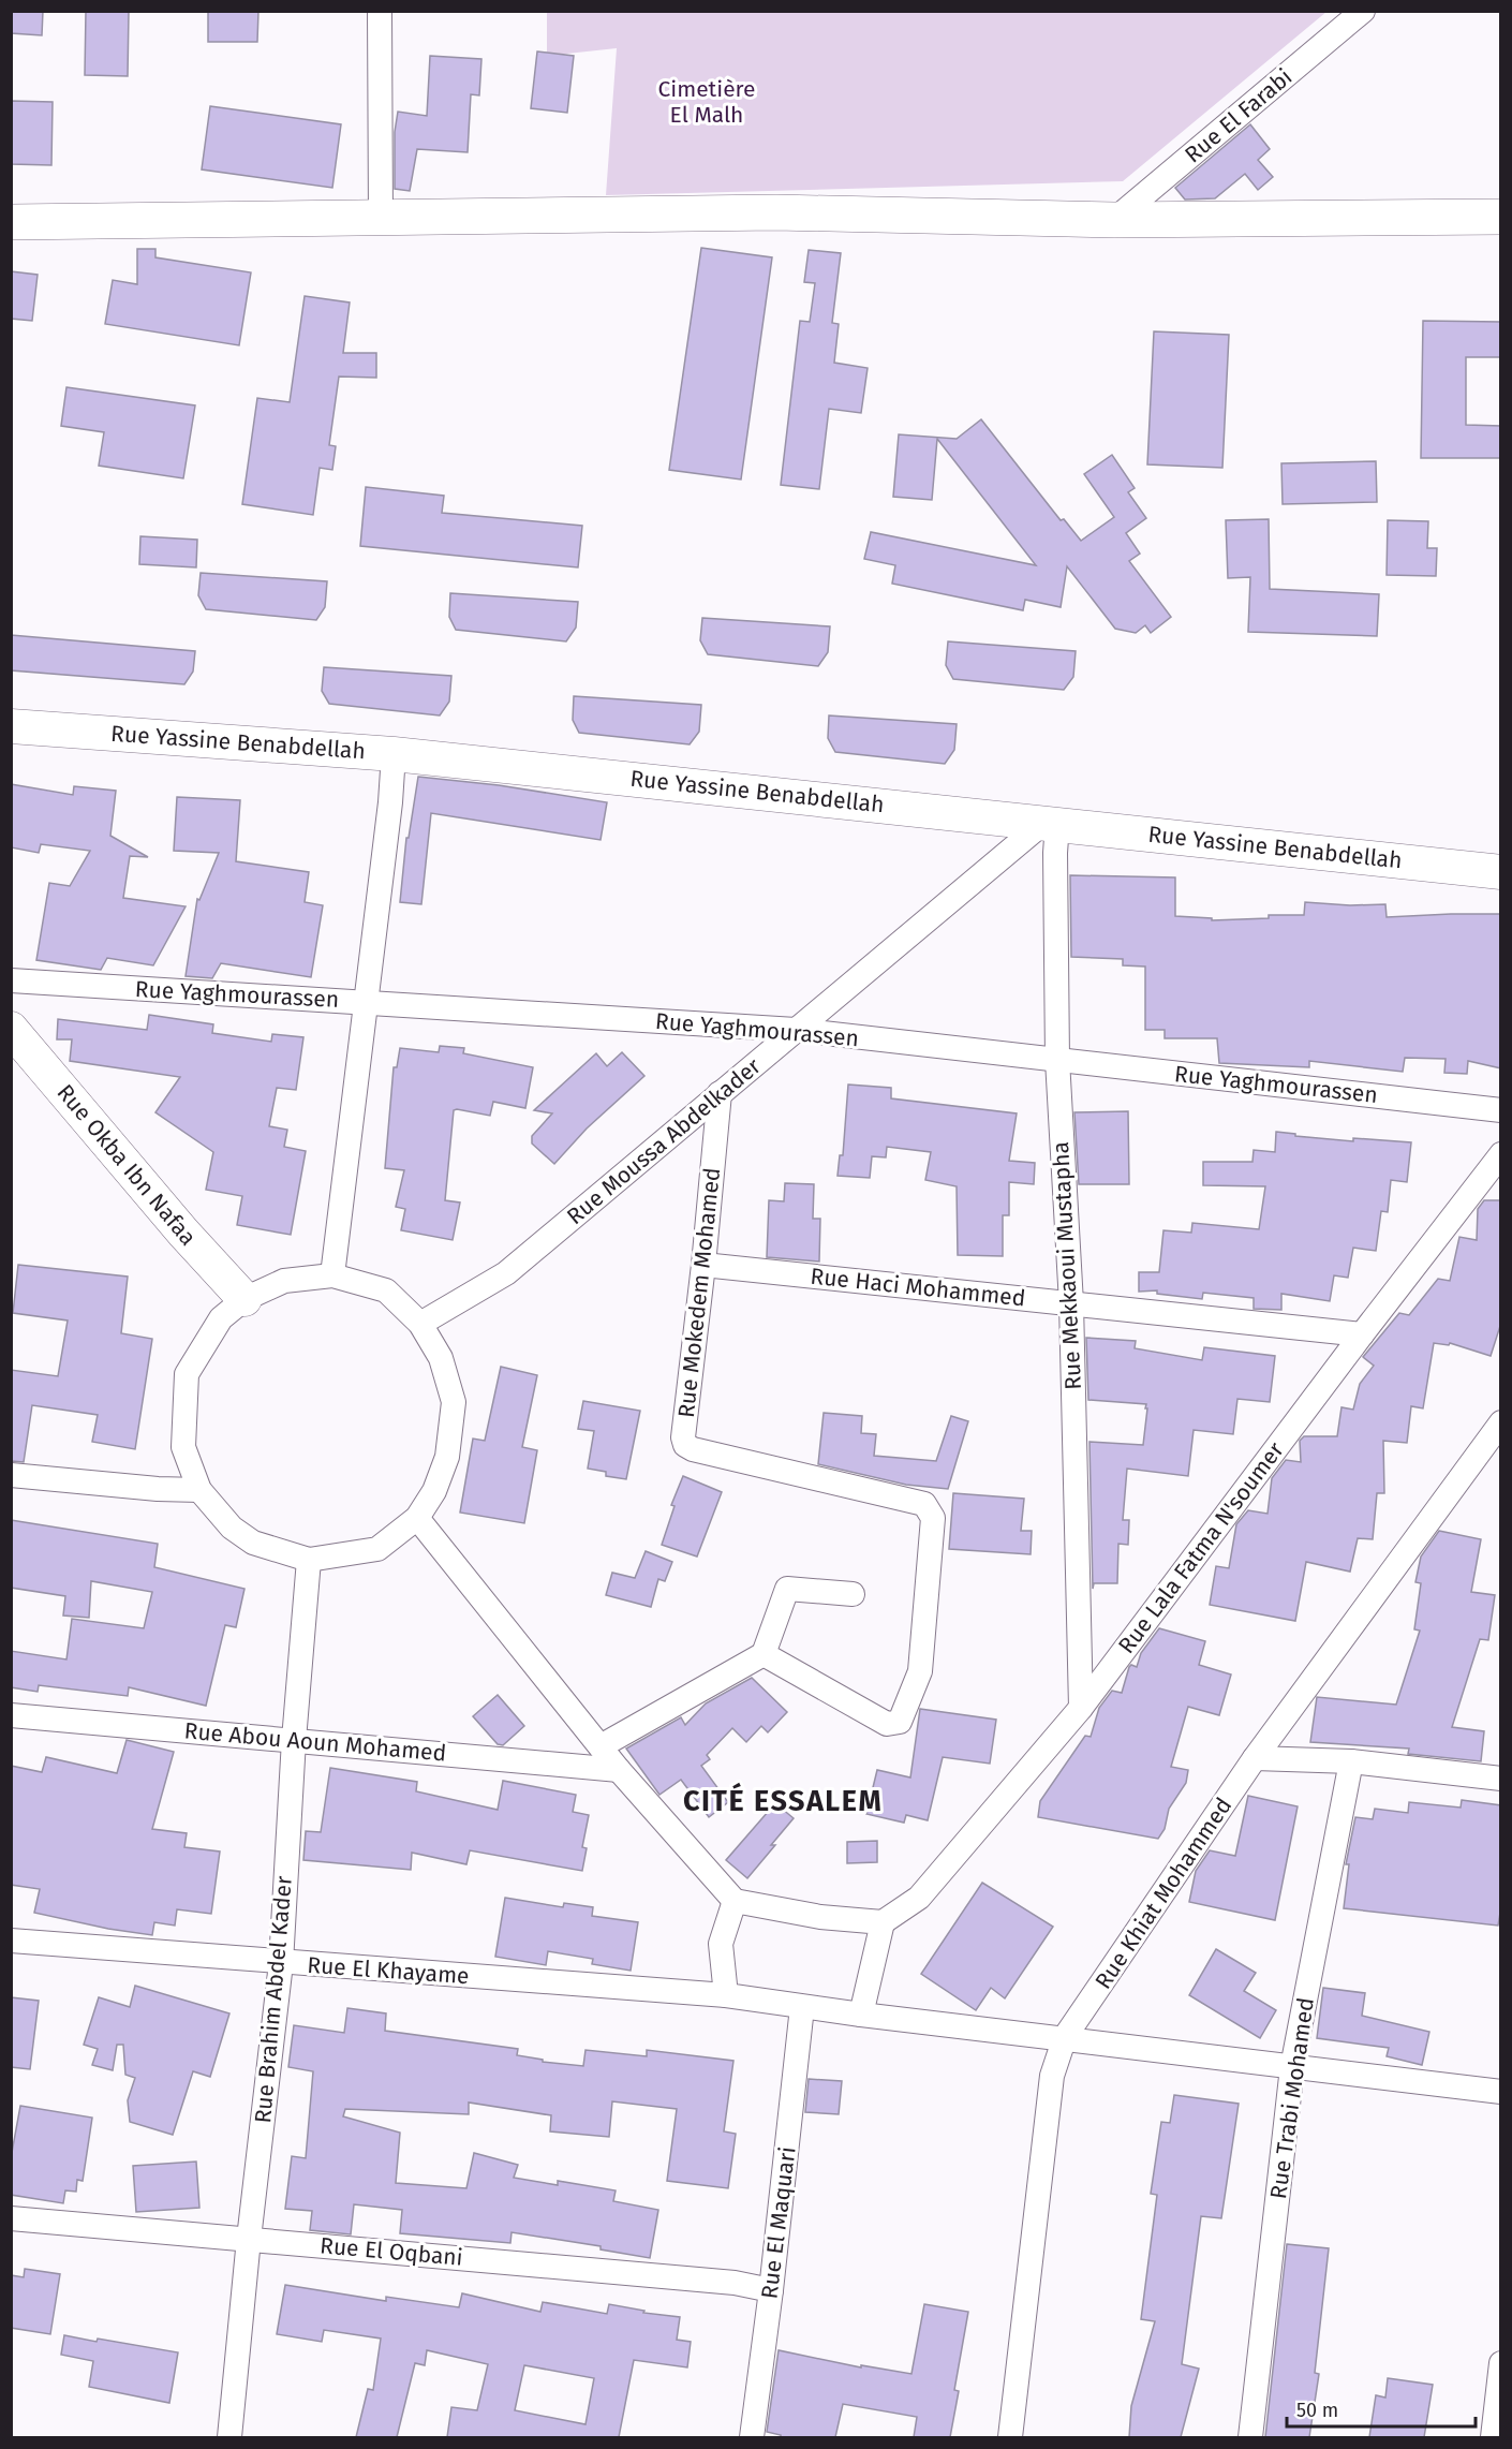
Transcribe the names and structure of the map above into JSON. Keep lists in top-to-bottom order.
{
  "streets": {
    "street": [
      "Rue El Farabi",
      "Rue Yassine Benabdellah",
      "Rue Yaghmourassen",
      "Rue Moussa Abdelkader",
      "Rue Okba Ibn Nafaa",
      "Rue Mekkaoui Mustapha",
      "Rue Haci Mohammed",
      "Rue Mokedem Mohamed",
      "Rue Lala Fatma N'soumer",
      "Rue Abou Aoun Mohamed",
      "Rue Khiat Mohammed",
      "Rue El Khayame",
      "Rue Brahim Abdel Kader",
      "Rue Trabi Mohamed",
      "Rue El Maquari",
      "Rue El Oqbani"
    ]
  },
  "crossings": [
    ["Rue Yassine Benabdellah", "Rue Moussa Abdelkader"],
    ["Rue Yassine Benabdellah", "Rue Mekkaoui Mustapha"],
    ["Rue Yaghmourassen", "Rue Moussa Abdelkader"],
    ["Rue Yaghmourassen", "Rue Mekkaoui Mustapha"],
    ["Rue Moussa Abdelkader", "Rue Mekkaoui Mustapha"],
    ["Rue Moussa Abdelkader", "Rue Mokedem Mohamed"],
    ["Rue Mekkaoui Mustapha", "Rue Haci Mohammed"],
    ["Rue Mekkaoui Mustapha", "Rue Lala Fatma N'soumer"],
    ["Rue Haci Mohammed", "Rue Mokedem Mohamed"],
    ["Rue Haci Mohammed", "Rue Lala Fatma N'soumer"],
    ["Rue Abou Aoun Mohamed", "Rue Brahim Abdel Kader"],
    ["Rue Khiat Mohammed", "Rue El Khayame"],
    ["Rue El Khayame", "Rue Brahim Abdel Kader"],
    ["Rue El Khayame", "Rue Trabi Mohamed"],
    ["Rue El Khayame", "Rue El Maquari"],
    ["Rue Brahim Abdel Kader", "Rue El Oqbani"],
    ["Rue El Maquari", "Rue El Oqbani"]
  ],
  "districts": ["CITÉ ESSALEM"],
  "parks": ["Cimetière El Malh"],
  "scale_bar": "50 m"
}
